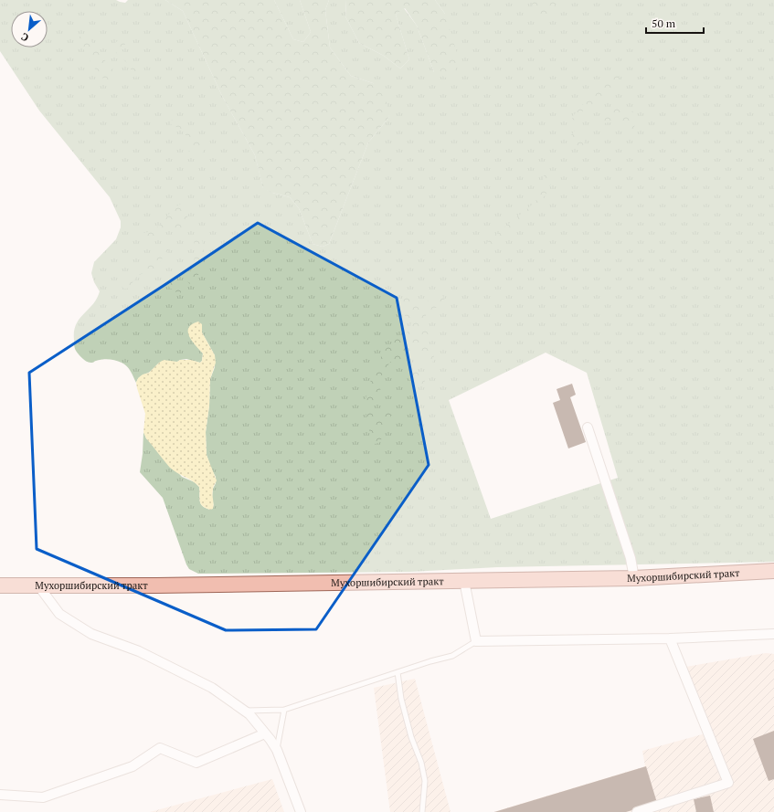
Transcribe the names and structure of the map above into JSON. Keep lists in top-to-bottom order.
{
  "streets": {
    "main road": ["Мухоршибирский тракт"]
  },
  "scale_bar": "50 m",
  "north": "bottom left"
}
